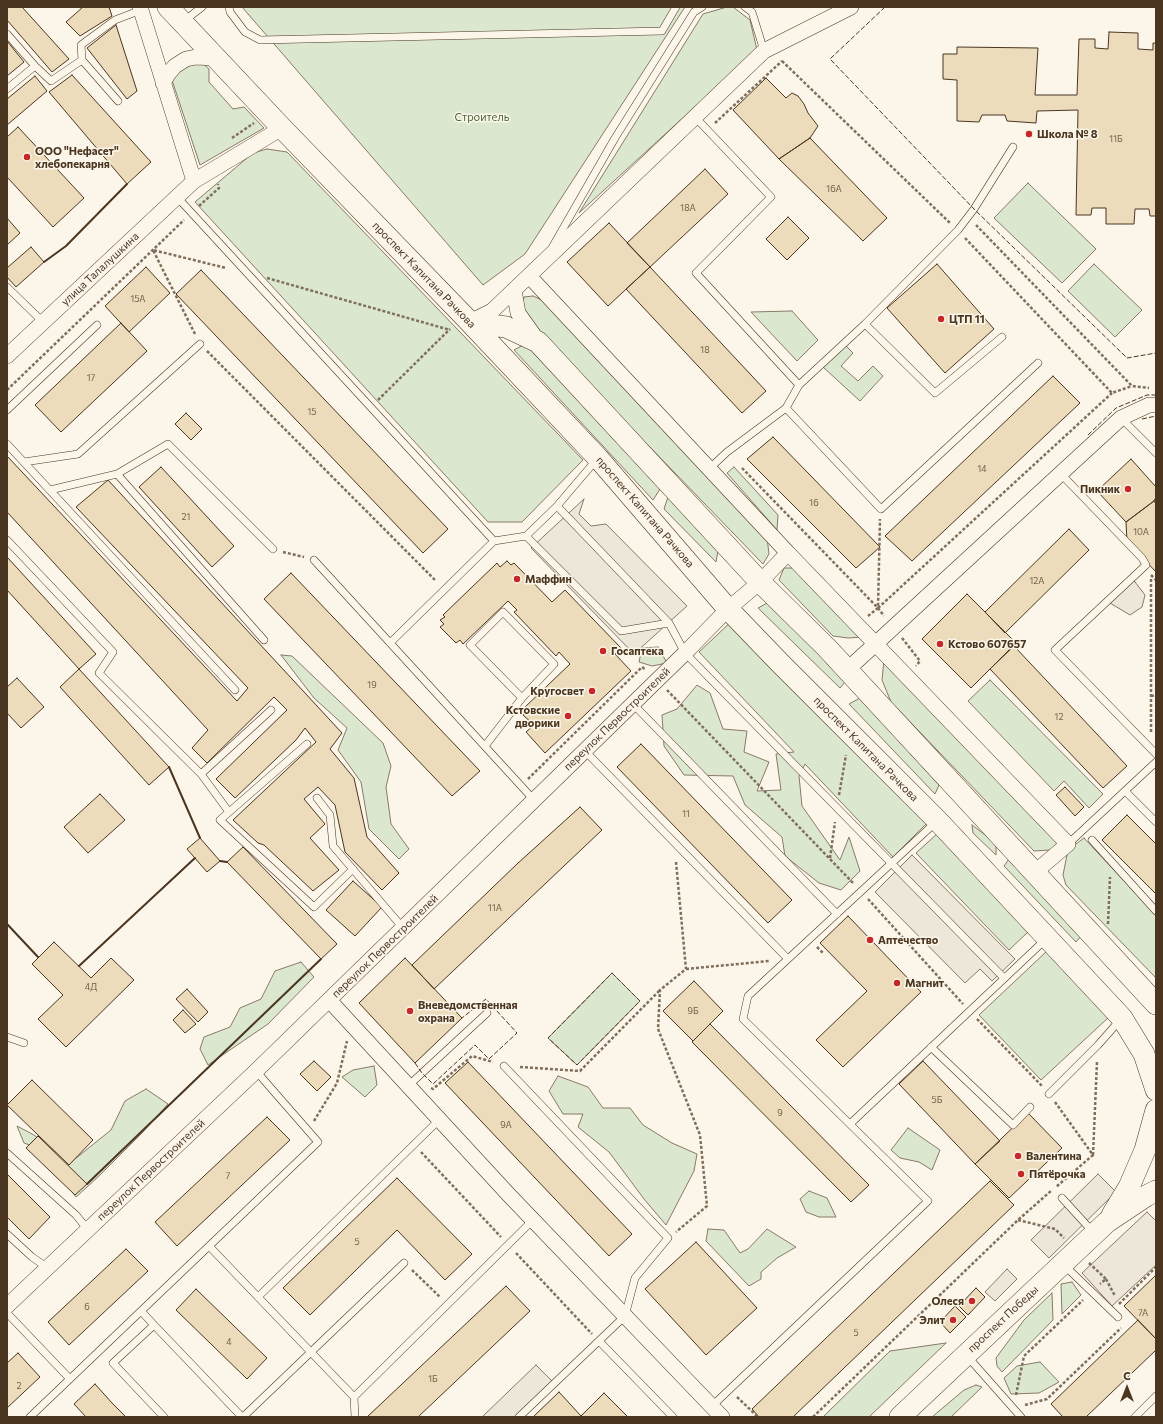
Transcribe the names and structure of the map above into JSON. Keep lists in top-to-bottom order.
{
  "streets": {
    "street": [
      "улица Талалушкина",
      "проспект Капитана Рачкова",
      "переулок Первостроителей",
      "проспект Победы"
    ]
  },
  "crossings": [
    ["улица Талалушкина", "проспект Капитана Рачкова"],
    ["проспект Капитана Рачкова", "переулок Первостроителей"]
  ],
  "parks": ["Строитель"],
  "places": [
    "Школа № 8",
    "ООО \"Нефасет\" хлебопекарня",
    "ЦТП 11",
    "Пикник",
    "Маффин",
    "Кстово 607657",
    "Госаптека",
    "Кругосвет",
    "Кстовские дворики",
    "Аптечество",
    "Магнит",
    "Вневедомственная охрана",
    "Валентина",
    "Пятёрочка",
    "Олеся",
    "Элит"
  ],
  "house_numbers": [
    "11Б",
    "16А",
    "18А",
    "15А",
    "18",
    "17",
    "15",
    "14",
    "16",
    "21",
    "10А",
    "12А",
    "19",
    "12",
    "11",
    "11А",
    "4Д",
    "9Б",
    "5Б",
    "9",
    "9А",
    "7",
    "5",
    "6",
    "7А",
    "5",
    "4",
    "1Б",
    "2"
  ],
  "north": "top"
}
